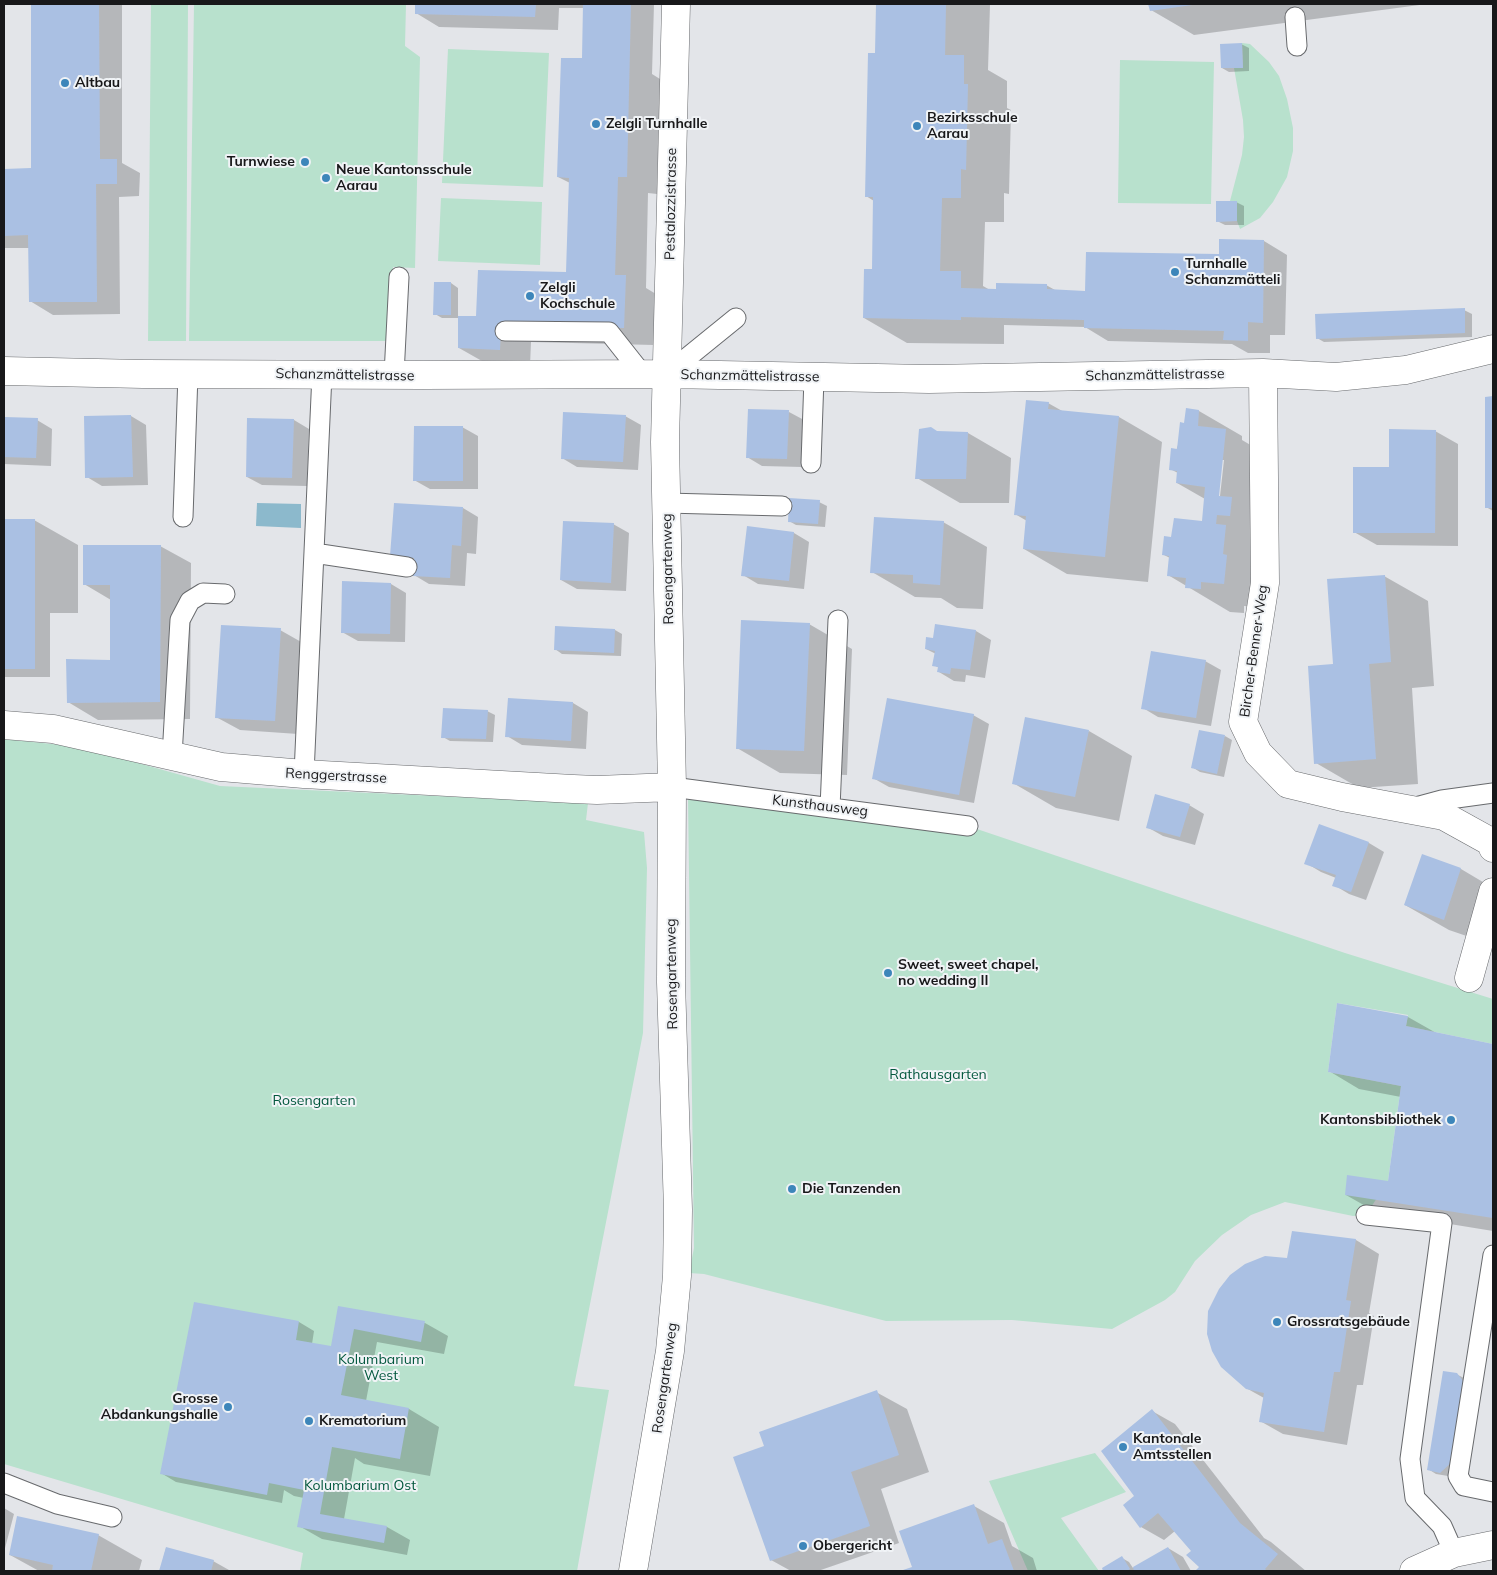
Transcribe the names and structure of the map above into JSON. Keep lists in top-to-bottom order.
{
  "streets": {
    "street": [
      "Pestalozzistrasse",
      "Schanzmättelistrasse",
      "Rosengartenweg",
      "Bircher-Benner-Weg",
      "Renggerstrasse"
    ],
    "lane": ["Kunsthausweg"]
  },
  "crossings": [
    ["Pestalozzistrasse", "Schanzmättelistrasse"],
    ["Pestalozzistrasse", "Rosengartenweg"],
    ["Schanzmättelistrasse", "Rosengartenweg"],
    ["Schanzmättelistrasse", "Bircher-Benner-Weg"],
    ["Rosengartenweg", "Renggerstrasse"],
    ["Rosengartenweg", "Kunsthausweg"],
    ["Renggerstrasse", "Kunsthausweg"]
  ],
  "parks": [
    "Rathausgarten",
    "Rosengarten",
    "Kolumbarium West",
    "Kolumbarium Ost"
  ],
  "places": [
    "Altbau",
    "Zelgli Turnhalle",
    "Bezirksschule Aarau",
    "Turnwiese",
    "Neue Kantonsschule Aarau",
    "Turnhalle Schanzmätteli",
    "Zelgli Kochschule",
    "Sweet, sweet chapel, no wedding II",
    "Kantonsbibliothek",
    "Die Tanzenden",
    "Grossratsgebäude",
    "Grosse Abdankungshalle",
    "Krematorium",
    "Kantonale Amtsstellen",
    "Obergericht"
  ]
}
